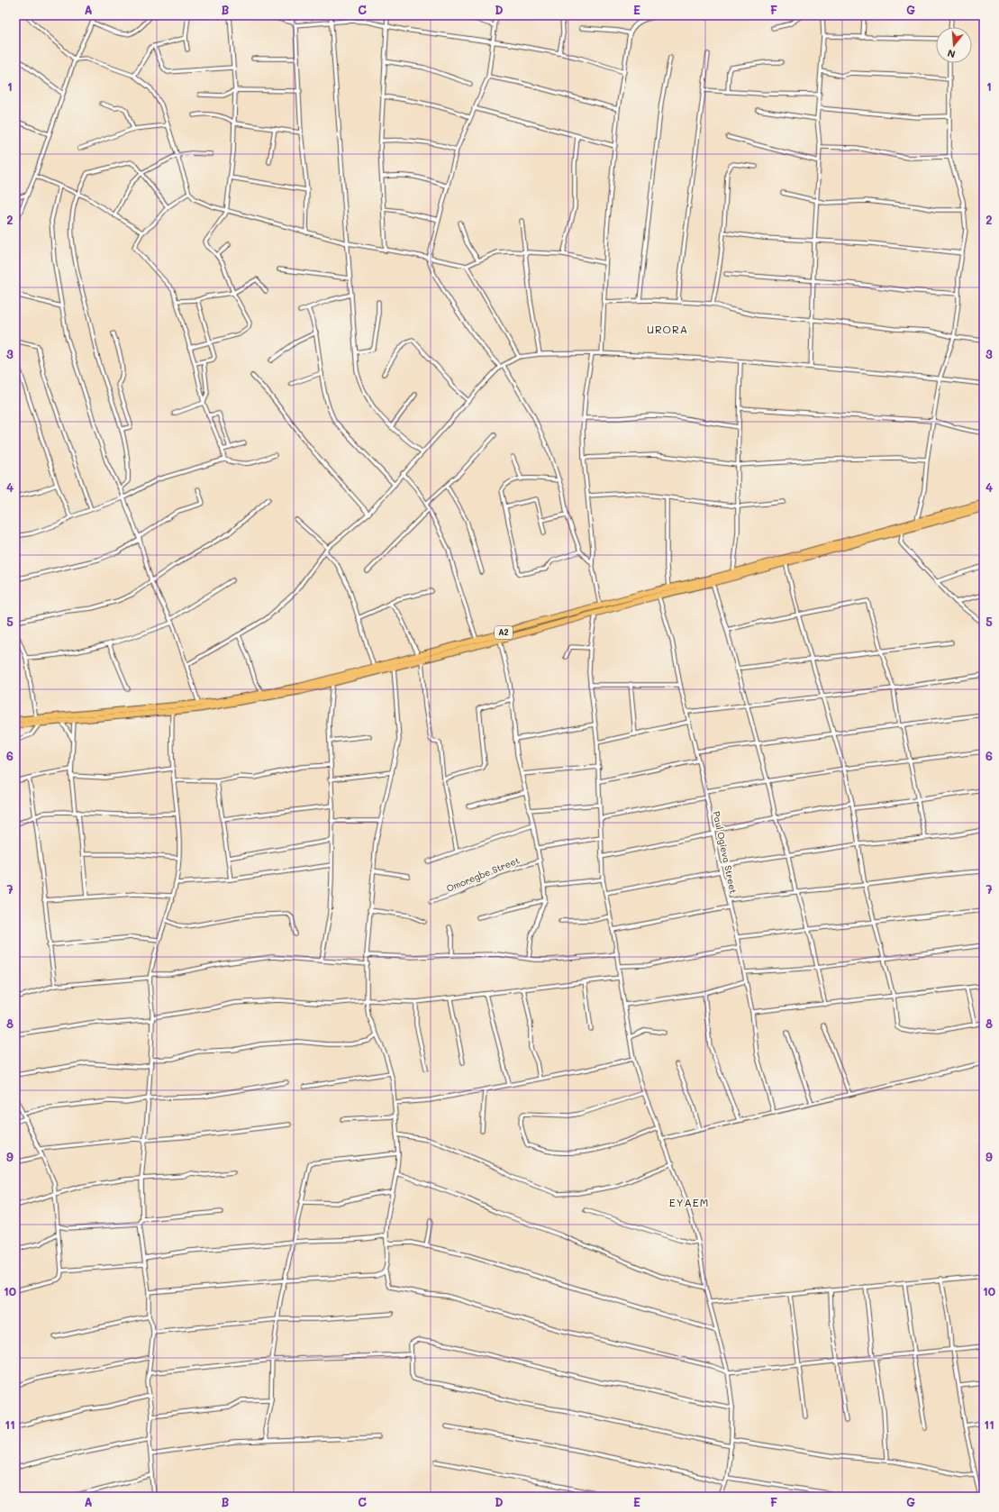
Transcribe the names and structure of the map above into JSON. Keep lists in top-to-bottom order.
{
  "streets": {
    "highway": ["A2"],
    "street": ["Paul Ogieva Street", "Omoregbe Street"]
  },
  "crossings": [
    ["A2", "Paul Ogieva Street"]
  ],
  "districts": ["URORA", "EYAEM"],
  "north": "bottom",
  "grid": {
    "columns": [
      "A",
      "B",
      "C",
      "D",
      "E",
      "F",
      "G"
    ],
    "rows": [
      "1",
      "2",
      "3",
      "4",
      "5",
      "6",
      "7",
      "8",
      "9",
      "10",
      "11"
    ]
  }
}
